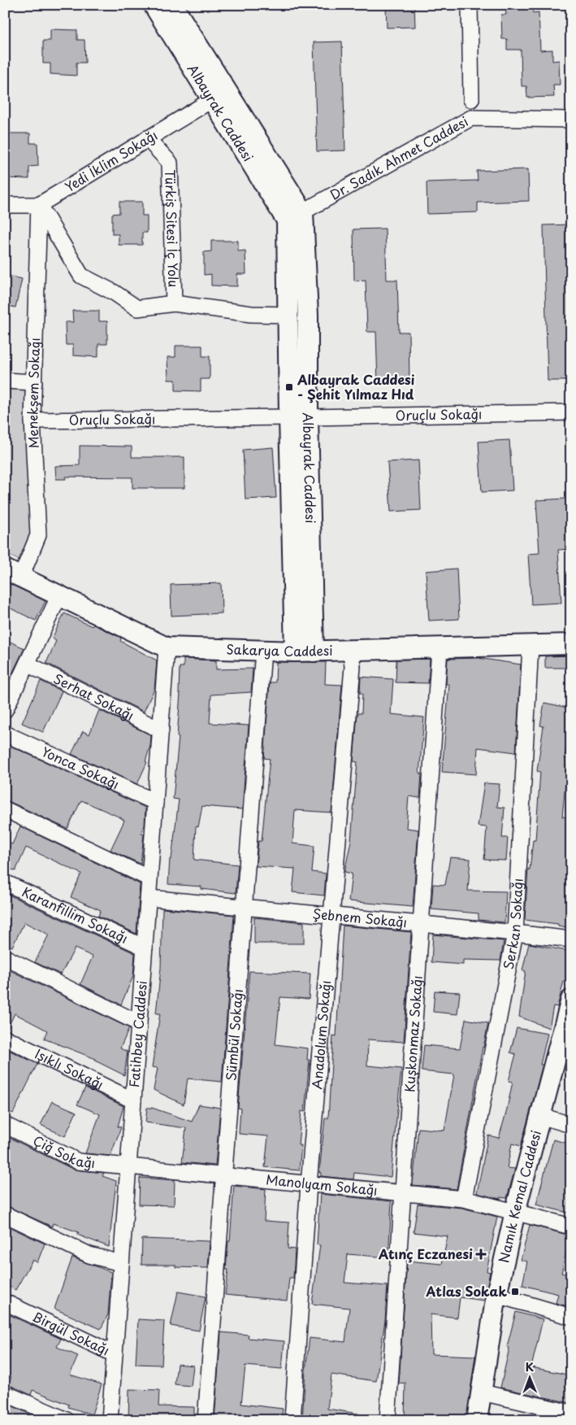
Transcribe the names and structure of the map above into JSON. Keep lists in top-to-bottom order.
{
  "streets": {
    "street": [
      "Albayrak Caddesi",
      "Dr. Sadık Ahmet Caddesi",
      "Yedi İklim Sokağı",
      "Türkiş Sitesi İç Yolu",
      "Menekşem Sokağı",
      "Oruçlu Sokağı",
      "Sakarya Caddesi",
      "Serhat Sokağı",
      "Yonca Sokağı",
      "Karanfillim Sokağı",
      "Şebnem Sokağı",
      "Serkan Sokağı",
      "Fatihbey Caddesi",
      "Kuşkonmaz Sokağı",
      "Anadolum Sokağı",
      "Sümbül Sokağı",
      "Işıklı Sokağı",
      "Çiğ Sokağı",
      "Manolyam Sokağı",
      "Namık Kemal Caddesi",
      "Birgül Sokağı"
    ]
  },
  "crossings": [
    ["Albayrak Caddesi", "Dr. Sadık Ahmet Caddesi"],
    ["Albayrak Caddesi", "Yedi İklim Sokağı"],
    ["Albayrak Caddesi", "Türkiş Sitesi İç Yolu"],
    ["Albayrak Caddesi", "Oruçlu Sokağı"],
    ["Albayrak Caddesi", "Sakarya Caddesi"],
    ["Yedi İklim Sokağı", "Türkiş Sitesi İç Yolu"],
    ["Yedi İklim Sokağı", "Menekşem Sokağı"],
    ["Türkiş Sitesi İç Yolu", "Menekşem Sokağı"],
    ["Menekşem Sokağı", "Oruçlu Sokağı"],
    ["Menekşem Sokağı", "Sakarya Caddesi"],
    ["Sakarya Caddesi", "Serkan Sokağı"],
    ["Sakarya Caddesi", "Fatihbey Caddesi"],
    ["Sakarya Caddesi", "Kuşkonmaz Sokağı"],
    ["Sakarya Caddesi", "Anadolum Sokağı"],
    ["Sakarya Caddesi", "Sümbül Sokağı"],
    ["Serhat Sokağı", "Fatihbey Caddesi"],
    ["Yonca Sokağı", "Fatihbey Caddesi"],
    ["Karanfillim Sokağı", "Fatihbey Caddesi"],
    ["Şebnem Sokağı", "Serkan Sokağı"],
    ["Şebnem Sokağı", "Fatihbey Caddesi"],
    ["Şebnem Sokağı", "Kuşkonmaz Sokağı"],
    ["Şebnem Sokağı", "Anadolum Sokağı"],
    ["Şebnem Sokağı", "Sümbül Sokağı"],
    ["Serkan Sokağı", "Manolyam Sokağı"],
    ["Fatihbey Caddesi", "Işıklı Sokağı"],
    ["Fatihbey Caddesi", "Çiğ Sokağı"],
    ["Fatihbey Caddesi", "Manolyam Sokağı"],
    ["Fatihbey Caddesi", "Birgül Sokağı"],
    ["Kuşkonmaz Sokağı", "Manolyam Sokağı"],
    ["Anadolum Sokağı", "Manolyam Sokağı"],
    ["Sümbül Sokağı", "Manolyam Sokağı"],
    ["Çiğ Sokağı", "Manolyam Sokağı"],
    ["Manolyam Sokağı", "Namık Kemal Caddesi"]
  ],
  "places": {
    "transit": ["Albayrak Caddesi - Şehit Yılmaz Hıd", "Atlas Sokak"],
    "health": ["Atınç Eczanesi"]
  },
  "north": "top"
}
